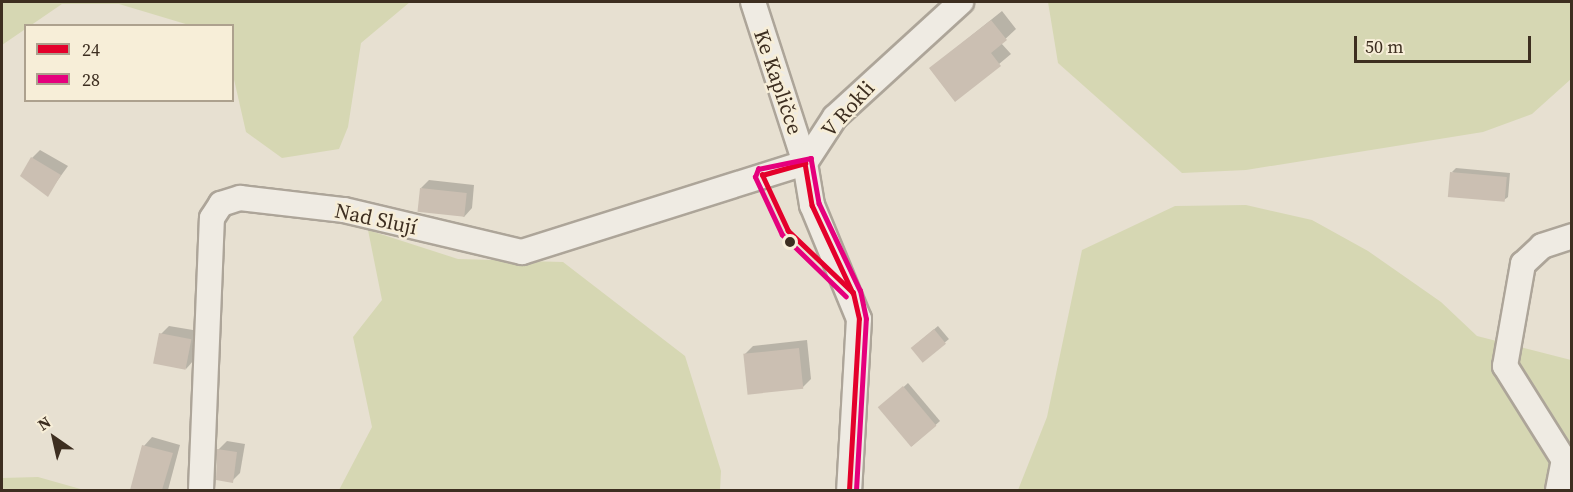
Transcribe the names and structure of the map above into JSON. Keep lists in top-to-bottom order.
{
  "streets": {
    "street": ["Ke Kapličce", "V Rokli", "Nad Slují"]
  },
  "crossings": [
    ["Ke Kapličce", "V Rokli"],
    ["Ke Kapličce", "Nad Slují"],
    ["V Rokli", "Nad Slují"]
  ],
  "lines": ["transit line 28", "transit line 24"],
  "legend": ["24", "28"],
  "scale_bar": "50 m",
  "north": "top left"
}
